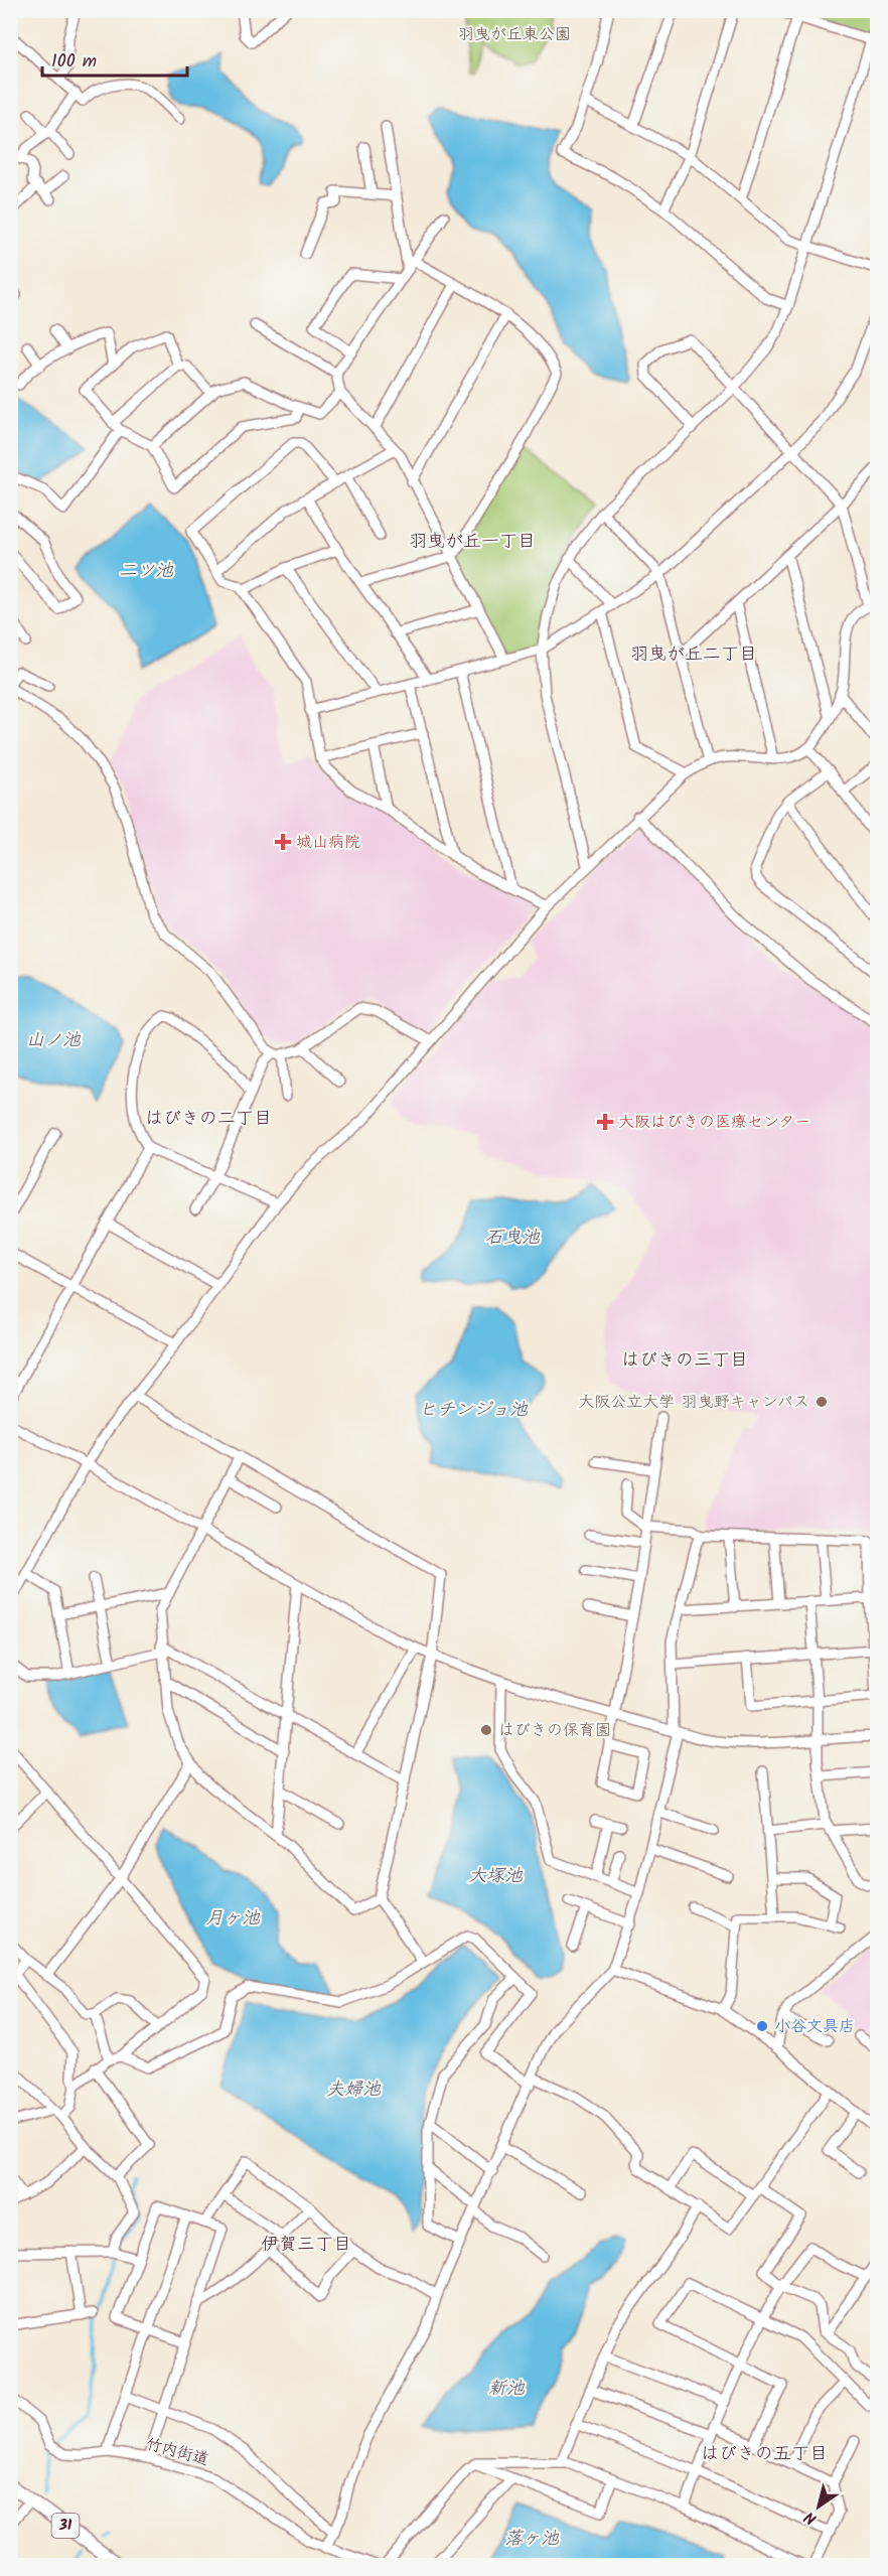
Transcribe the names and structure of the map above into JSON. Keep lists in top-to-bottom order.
{
  "streets": {
    "main road": ["31"],
    "street": ["竹内街道"]
  },
  "districts": [
    "羽曳が丘一丁目",
    "羽曳が丘二丁目",
    "はびきの二丁目",
    "はびきの三丁目",
    "伊賀三丁目",
    "はびきの五丁目"
  ],
  "water": [
    "二ツ池",
    "山ノ池",
    "石曳池",
    "ヒチンジョ池",
    "大塚池",
    "月ヶ池",
    "夫婦池",
    "新池",
    "落ヶ池"
  ],
  "parks": ["羽曳が丘東公園"],
  "places": {
    "health": ["城山病院", "大阪はびきの医療センター"],
    "other": ["大阪公立大学 羽曳野キャンパス", "はびきの保育園", "小谷文具店"]
  },
  "scale_bar": "100 m",
  "north": "bottom left"
}
